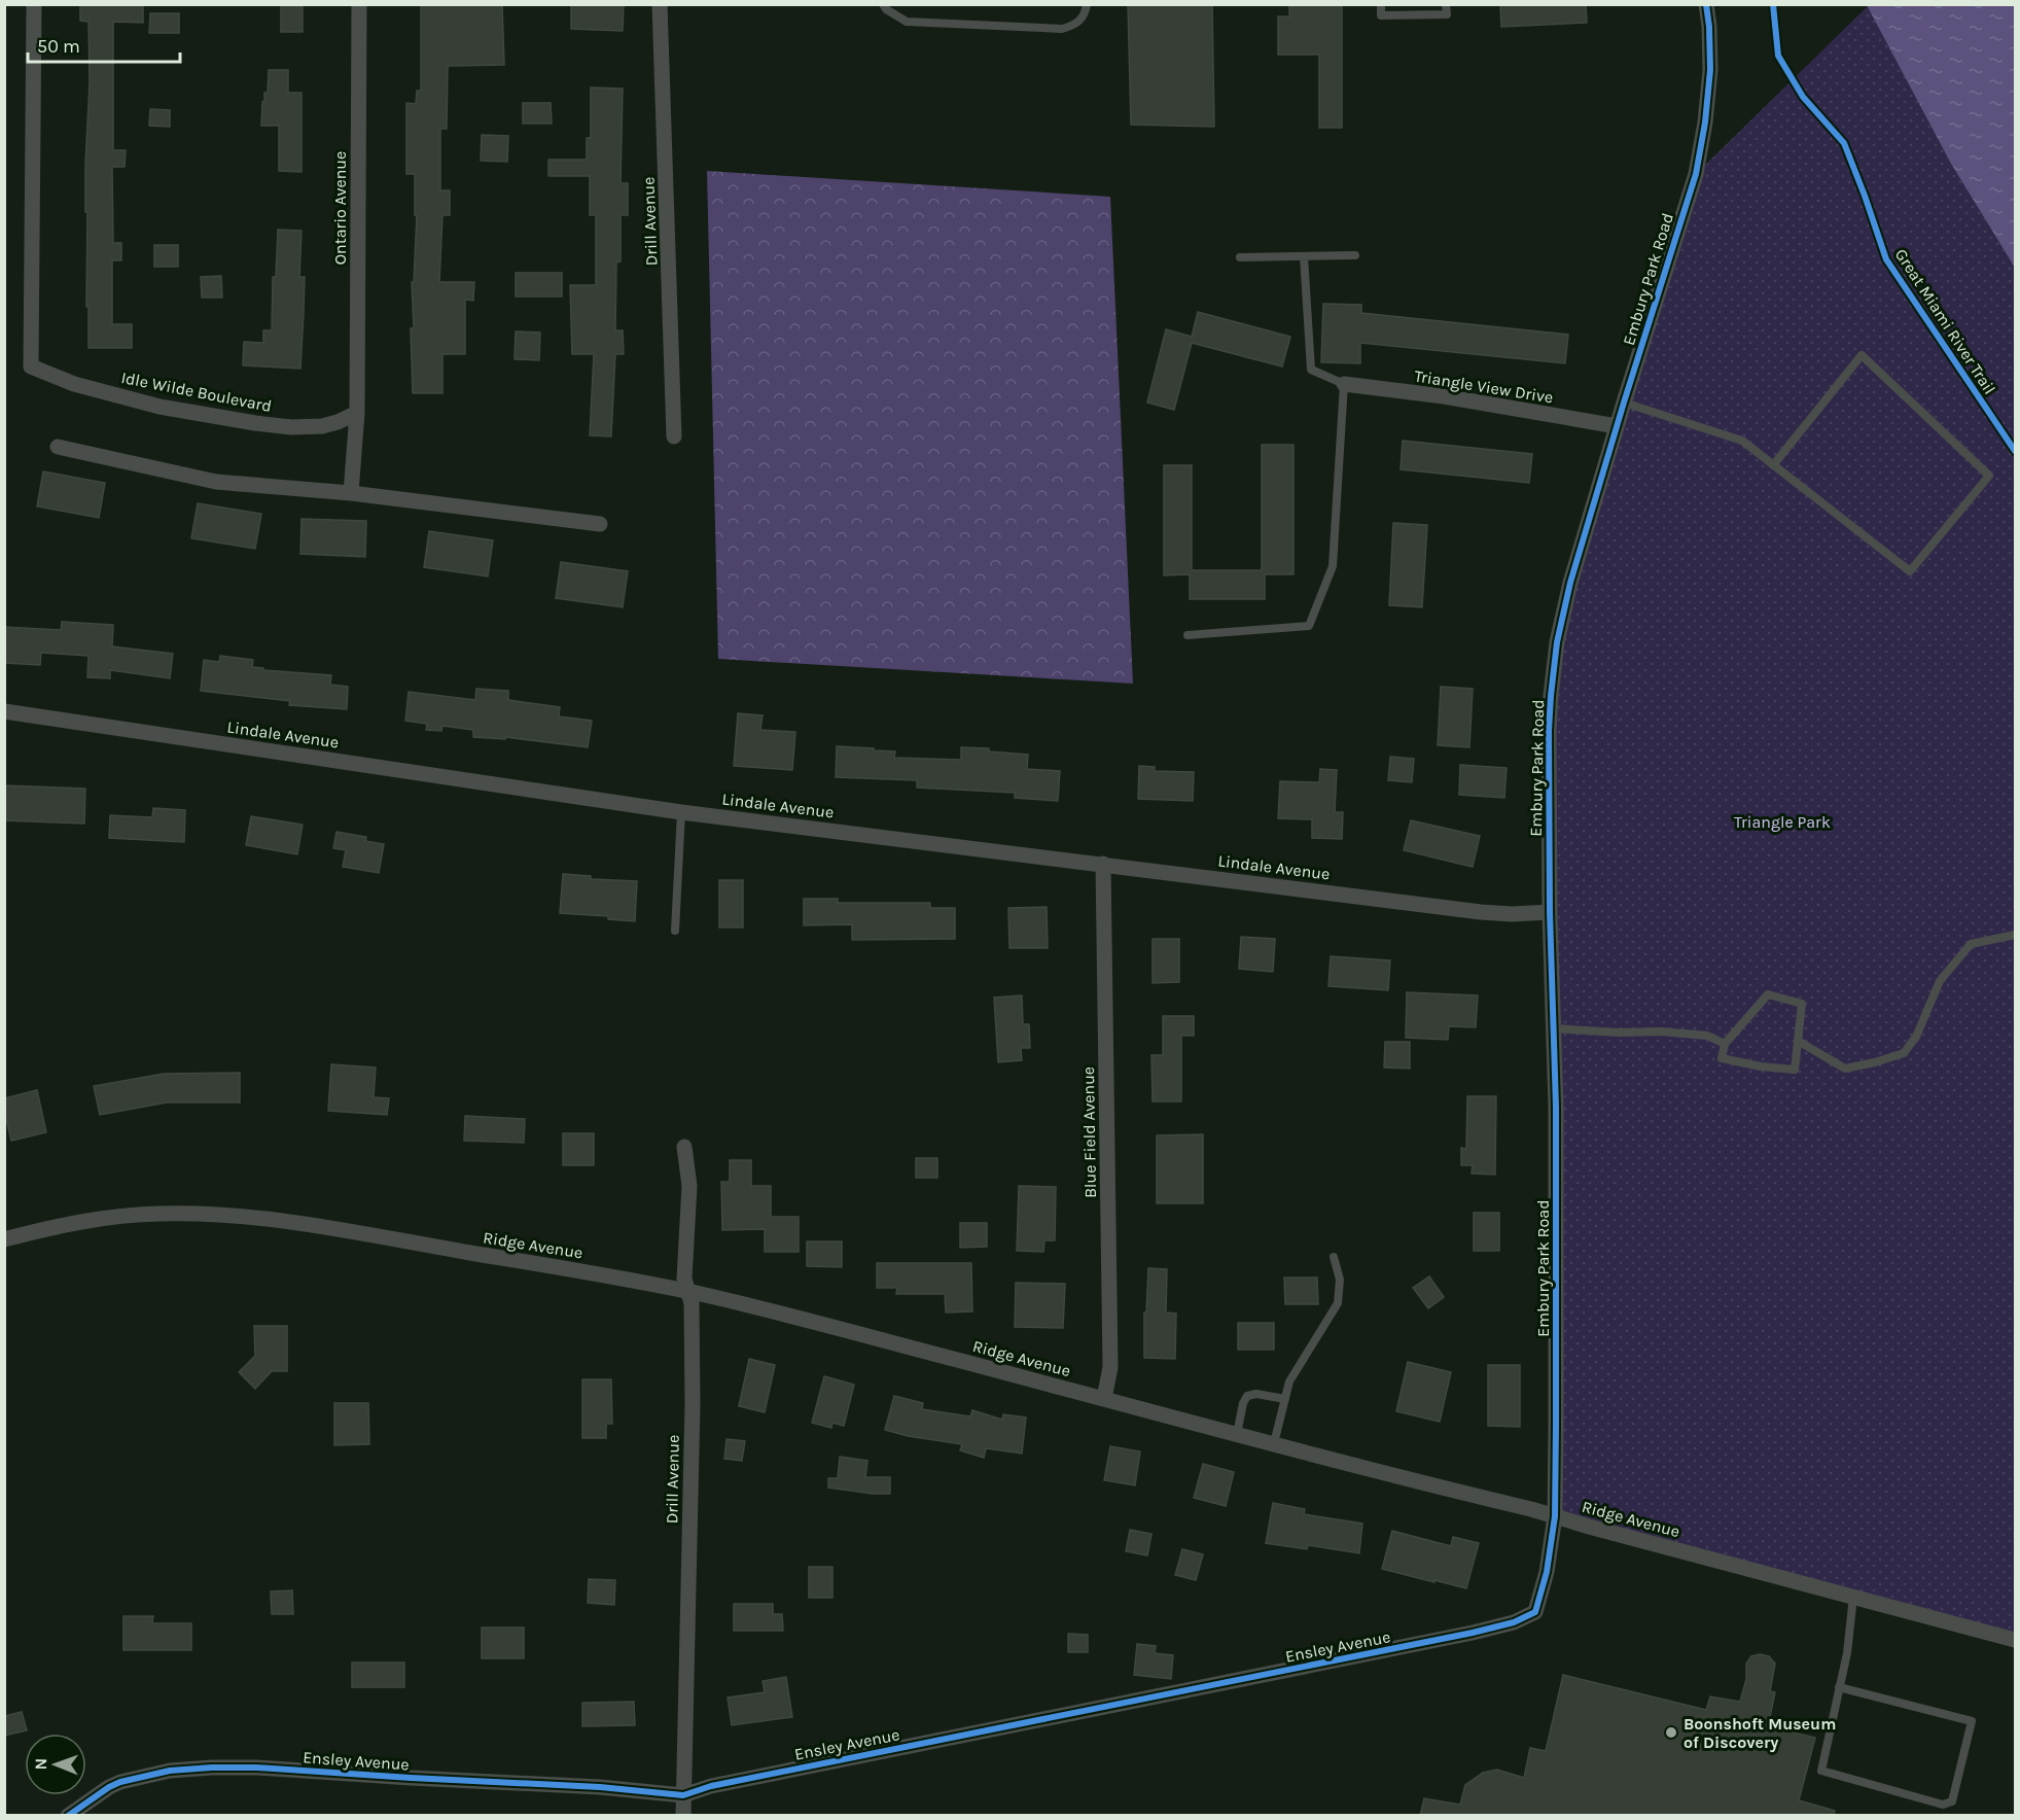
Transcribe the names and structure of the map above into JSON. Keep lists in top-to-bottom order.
{
  "streets": {
    "street": [
      "Ontario Avenue",
      "Drill Avenue",
      "Embury Park Road",
      "Triangle View Drive",
      "Idle Wilde Boulevard",
      "Lindale Avenue",
      "Blue Field Avenue",
      "Ridge Avenue",
      "Ensley Avenue"
    ],
    "cycle path": ["Great Miami River Trail"]
  },
  "crossings": [
    ["Ontario Avenue", "Idle Wilde Boulevard"],
    ["Drill Avenue", "Ridge Avenue"],
    ["Drill Avenue", "Ensley Avenue"],
    ["Embury Park Road", "Triangle View Drive"],
    ["Embury Park Road", "Lindale Avenue"],
    ["Embury Park Road", "Ridge Avenue"],
    ["Embury Park Road", "Ensley Avenue"],
    ["Lindale Avenue", "Blue Field Avenue"],
    ["Blue Field Avenue", "Ridge Avenue"],
    ["Ridge Avenue", "Ensley Avenue"]
  ],
  "parks": ["Triangle Park"],
  "places": ["Boonshoft Museum of Discovery"],
  "scale_bar": "50 m",
  "north": "left"
}
